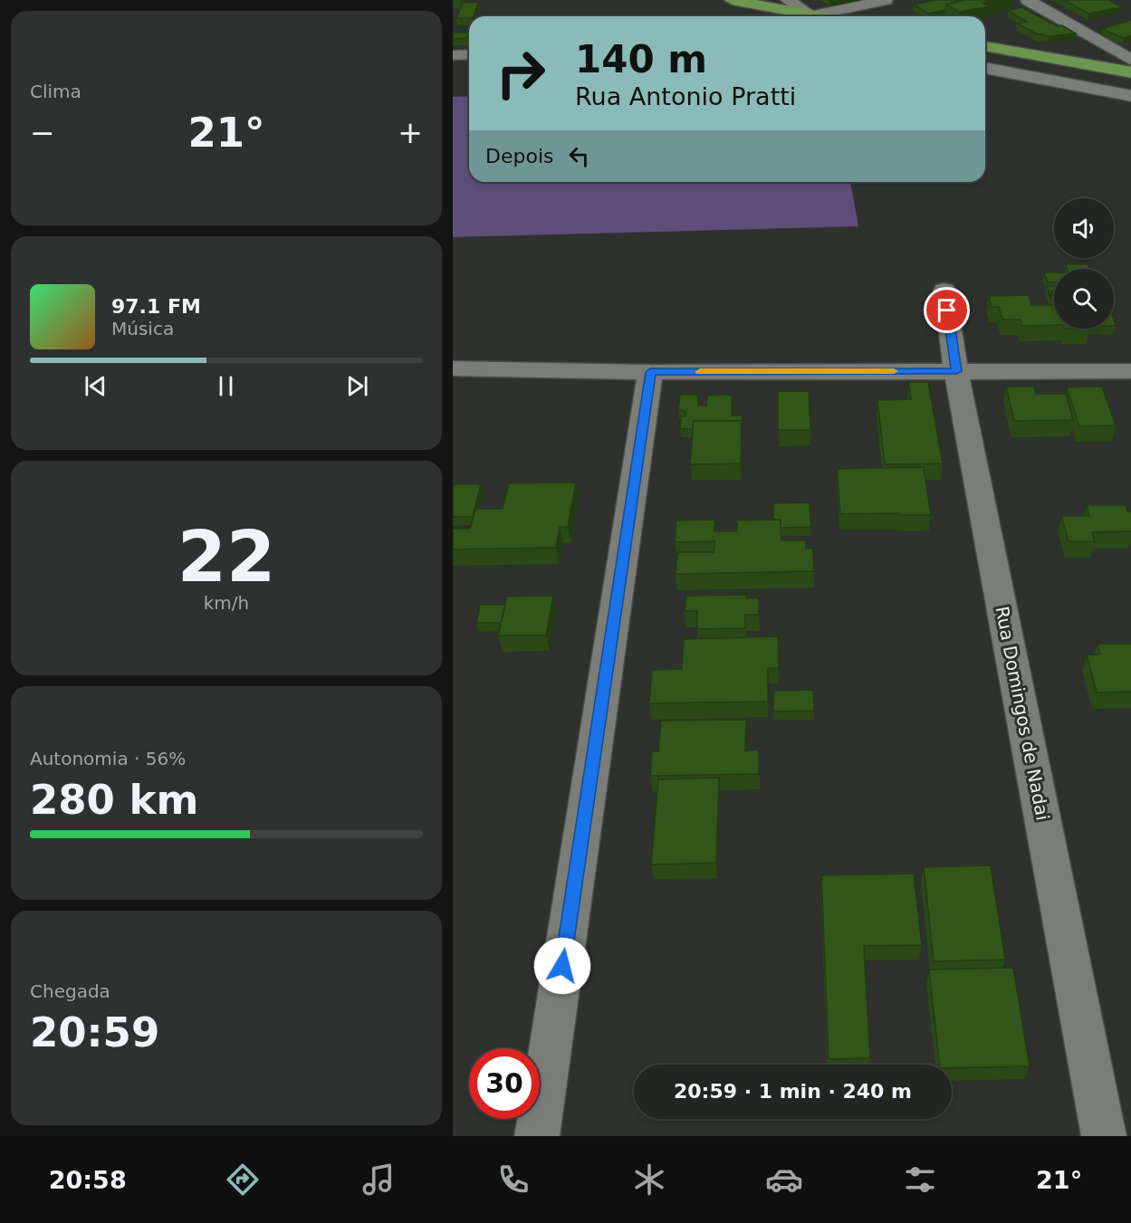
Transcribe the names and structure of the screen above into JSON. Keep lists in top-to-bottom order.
{
  "streets": {
    "street": ["Rua Domingos de Nadai"]
  },
  "page": {
    "tile": [
      "Clima",
      ["22", "km/h"],
      ["Autonomia · 56%", "280 km"],
      ["Chegada", "20:59"]
    ],
    "turn": ["140 m", "Rua Antonio Pratti"],
    "heat": ["−", "21°", "+"],
    "then": "Depois",
    "song": ["97.1 FM", "Música"],
    "limit": "30",
    "trip": "20:59 · 1 min · 240 m",
    "tabs": ["20:58", "21°"]
  }
}
